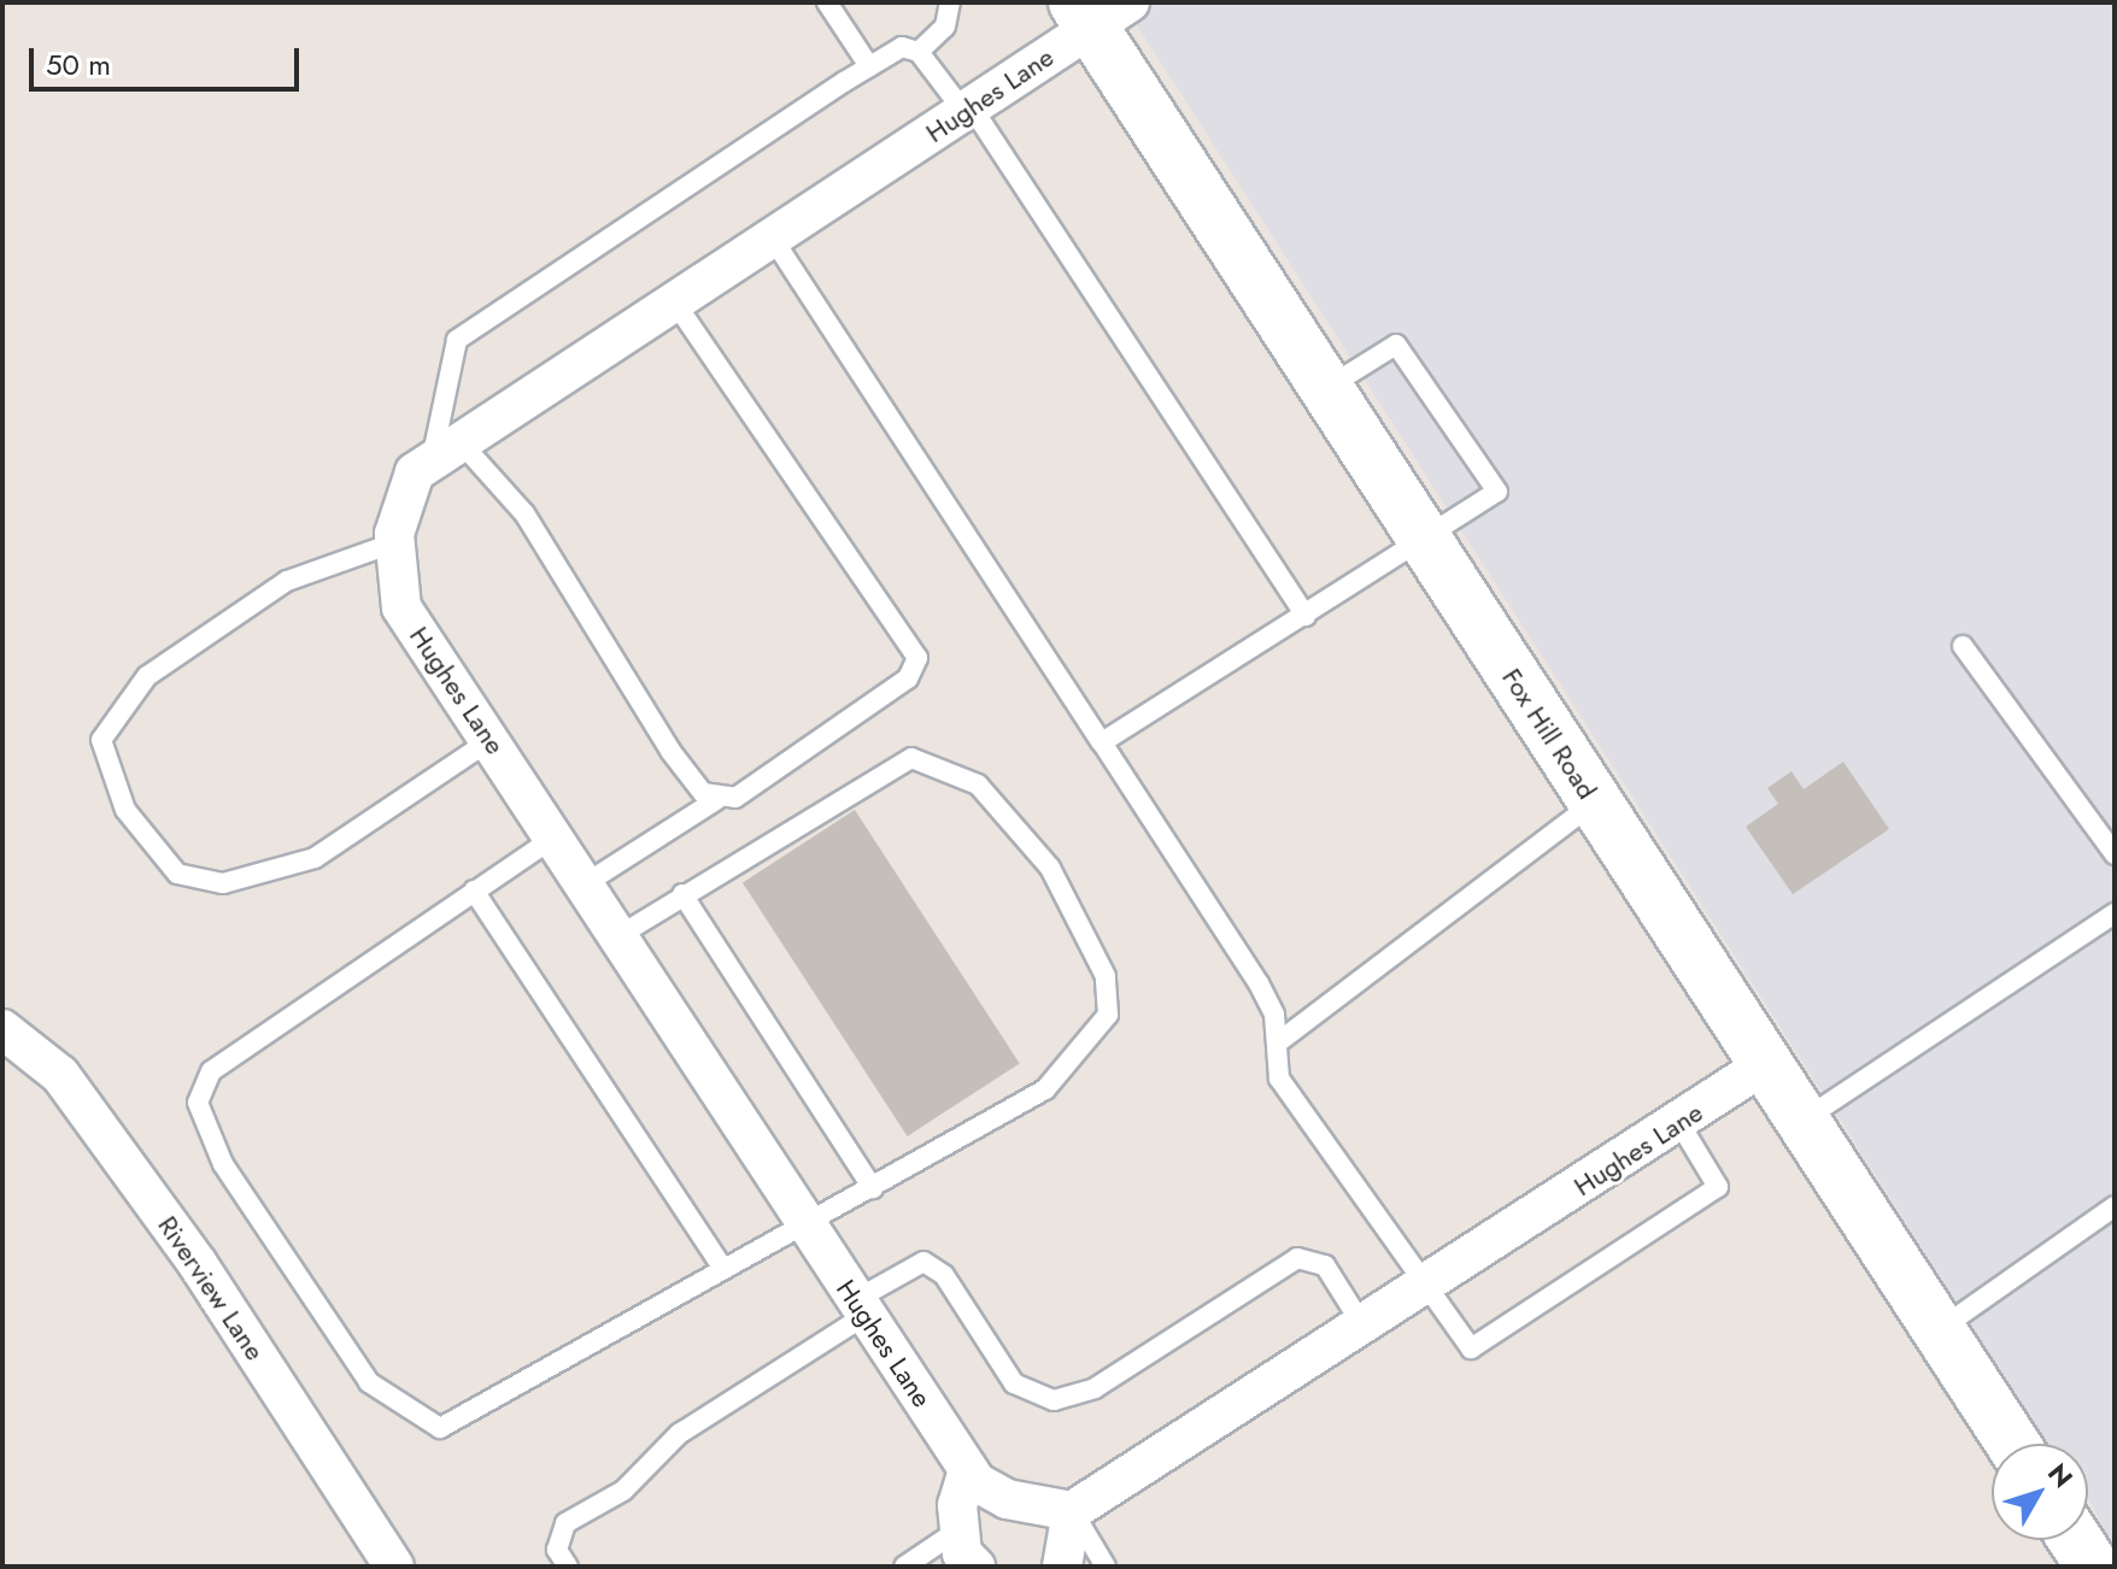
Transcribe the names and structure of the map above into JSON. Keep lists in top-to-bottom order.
{
  "streets": {
    "street": ["Hughes Lane", "Fox Hill Road", "Riverview Lane"]
  },
  "crossings": [
    ["Hughes Lane", "Fox Hill Road"]
  ],
  "scale_bar": "50 m",
  "north": "top right"
}
